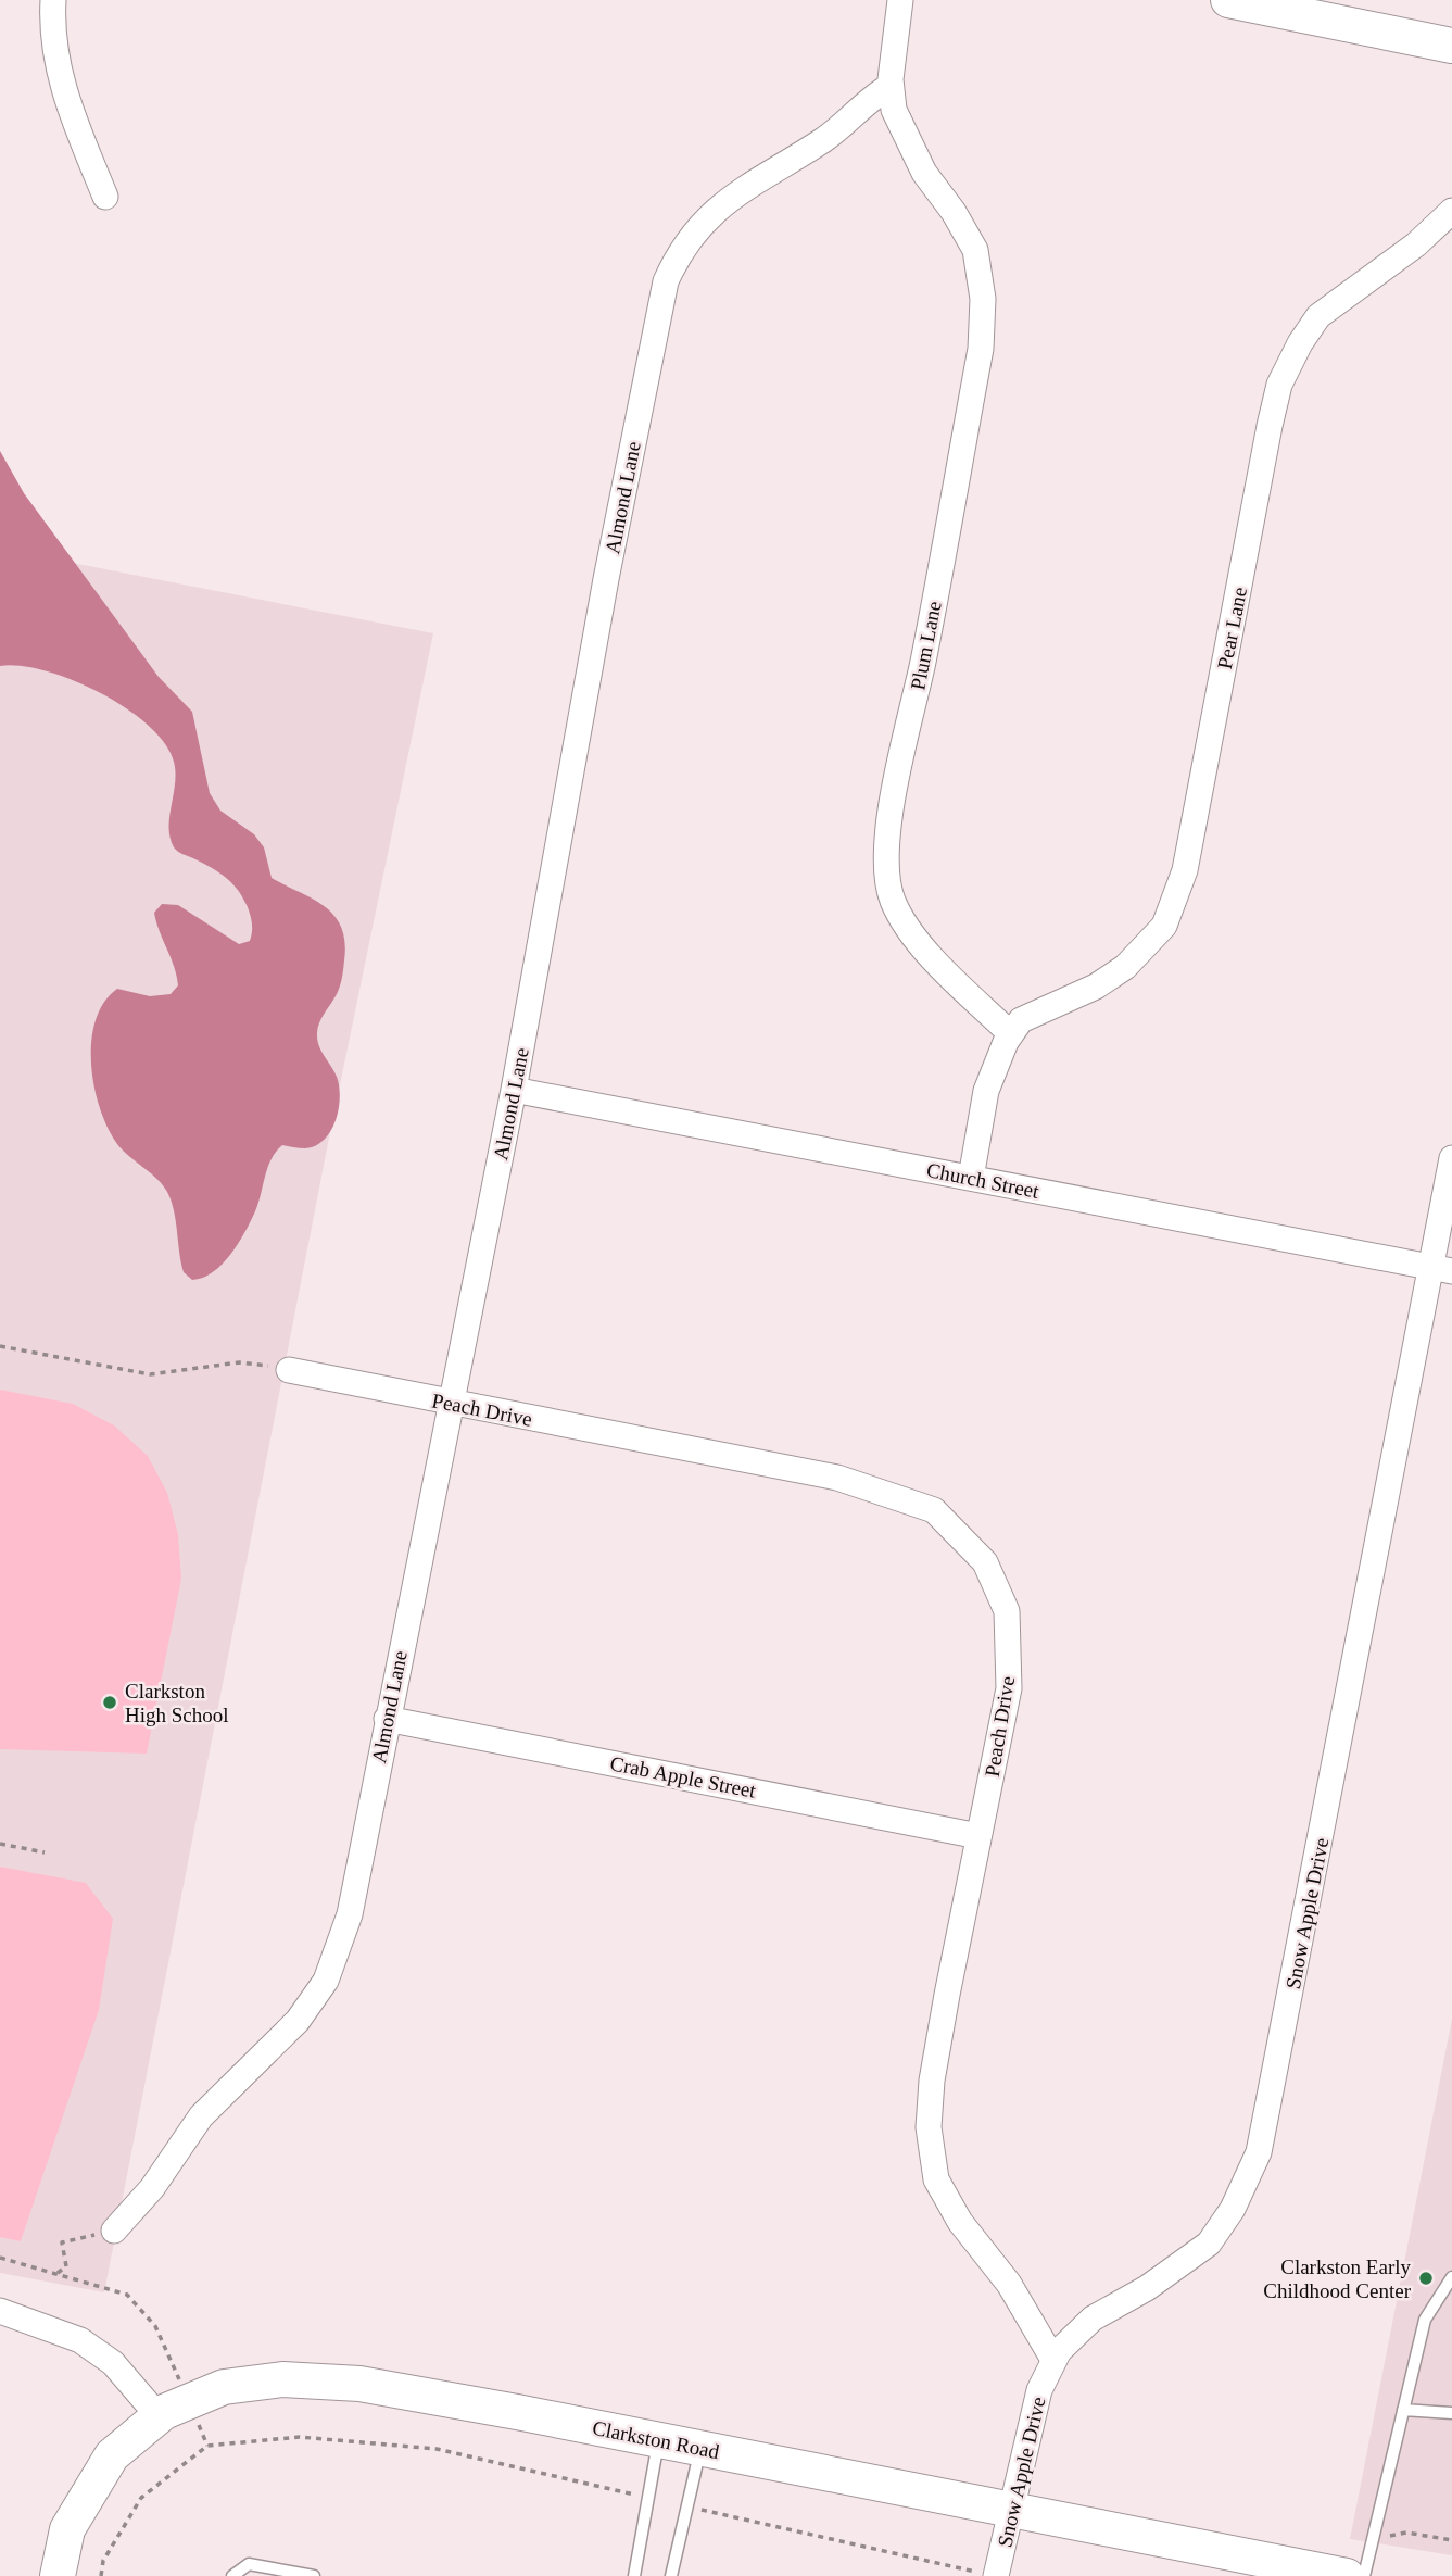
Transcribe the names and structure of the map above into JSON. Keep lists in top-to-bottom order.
{
  "streets": {
    "street": [
      "Almond Lane",
      "Pear Lane",
      "Plum Lane",
      "Church Street",
      "Peach Drive",
      "Crab Apple Street",
      "Snow Apple Drive",
      "Clarkston Road"
    ]
  },
  "crossings": [
    ["Almond Lane", "Plum Lane"],
    ["Almond Lane", "Church Street"],
    ["Almond Lane", "Peach Drive"],
    ["Almond Lane", "Crab Apple Street"],
    ["Pear Lane", "Plum Lane"],
    ["Church Street", "Snow Apple Drive"],
    ["Peach Drive", "Crab Apple Street"],
    ["Peach Drive", "Snow Apple Drive"],
    ["Snow Apple Drive", "Clarkston Road"]
  ],
  "places": ["Clarkston High School", "Clarkston Early Childhood Center"]
}
